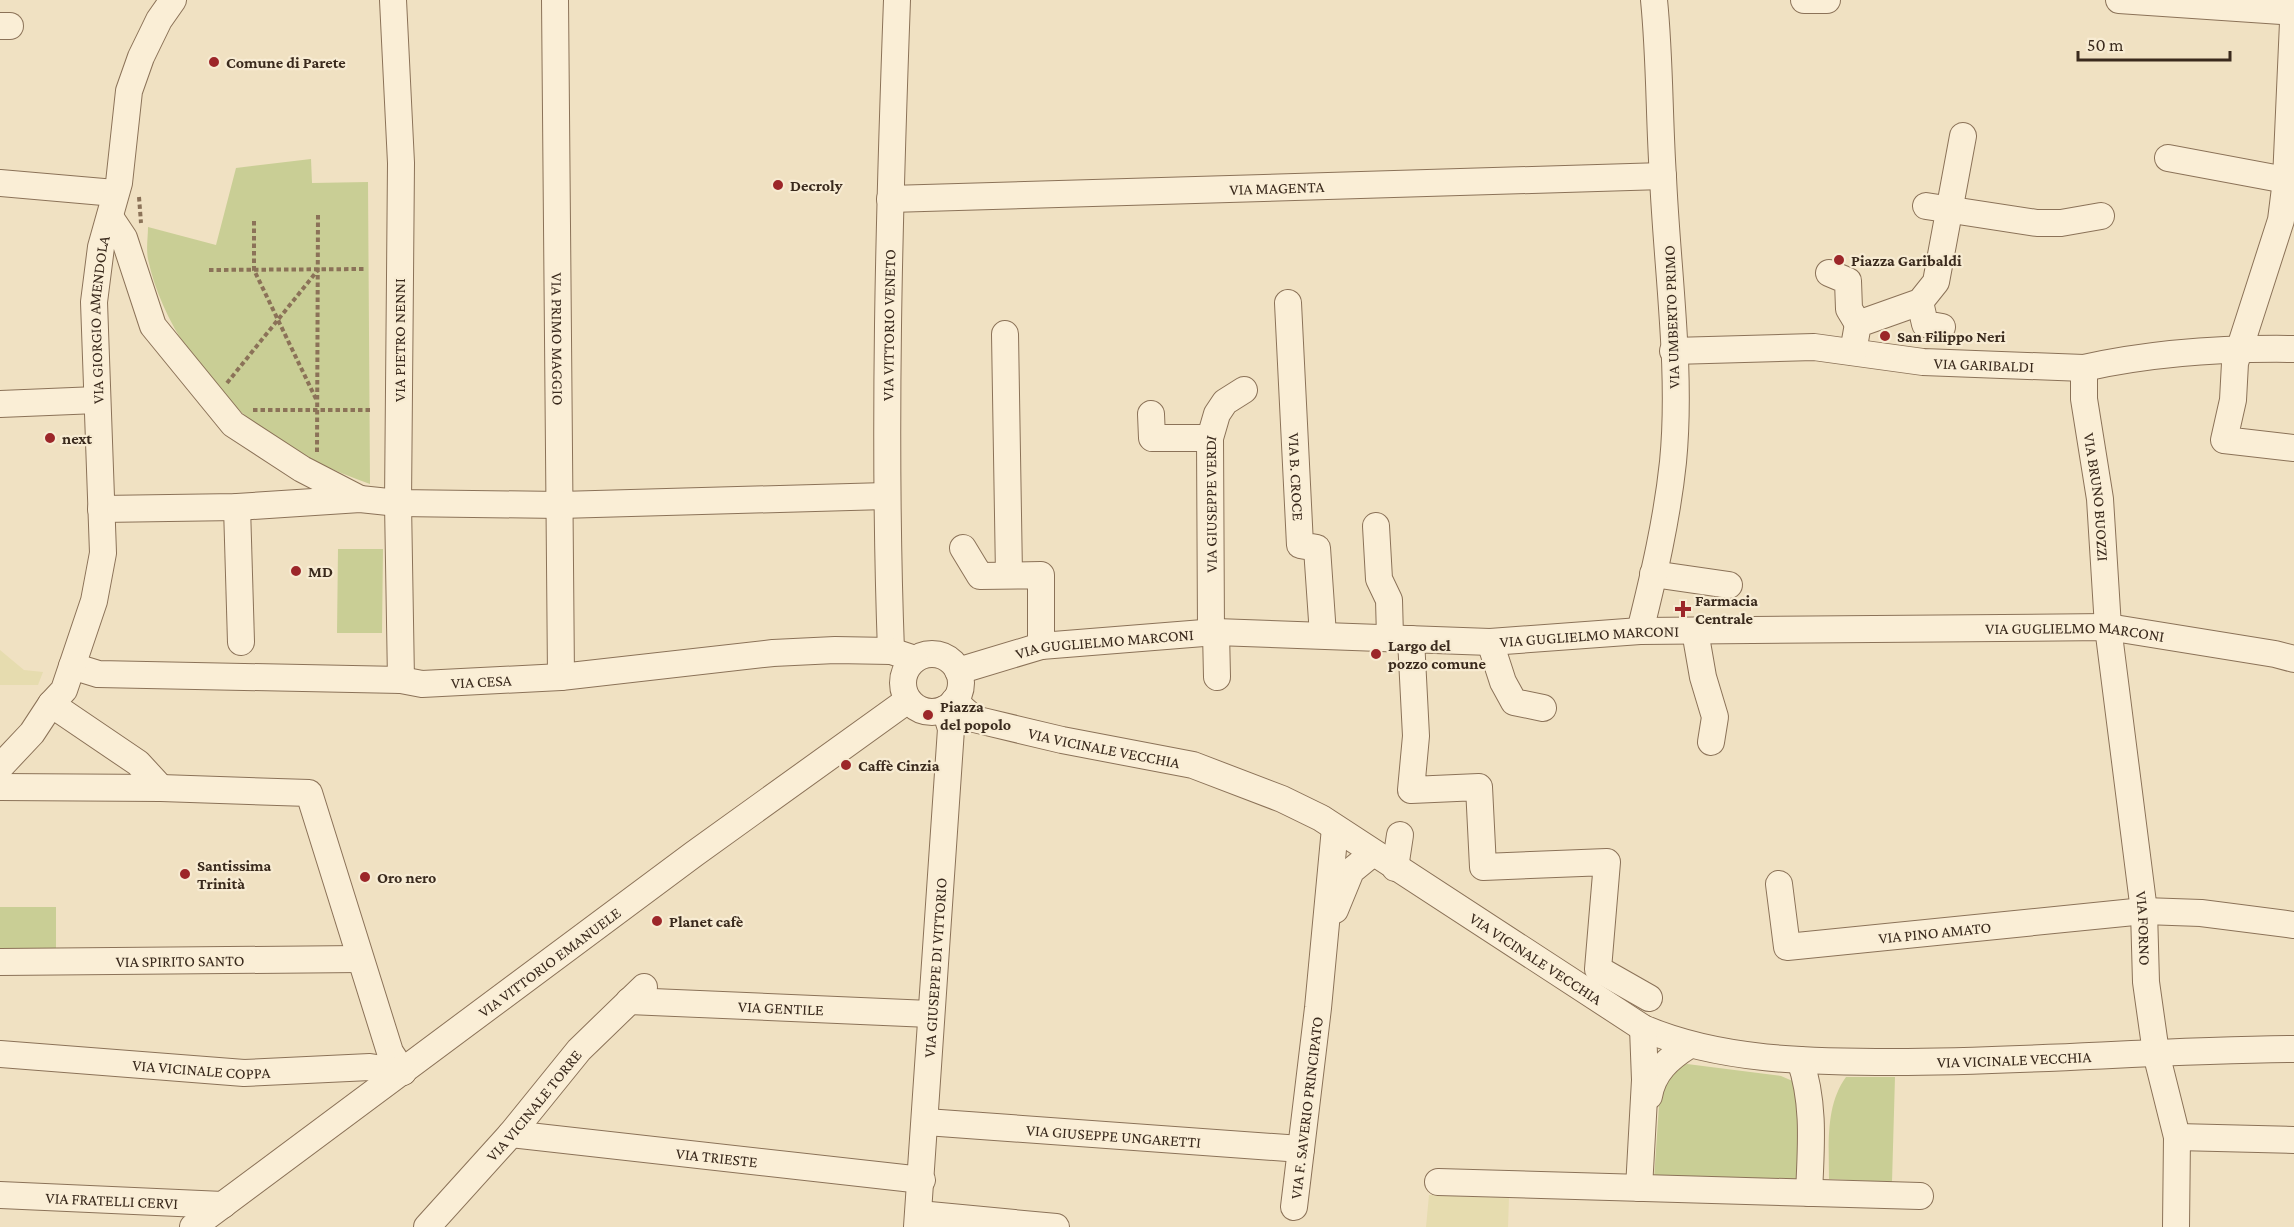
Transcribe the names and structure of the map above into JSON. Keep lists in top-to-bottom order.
{
  "streets": {
    "street": [
      "VIA MAGENTA",
      "VIA UMBERTO PRIMO",
      "VIA GIORGIO AMENDOLA",
      "VIA VITTORIO VENETO",
      "VIA PRIMO MAGGIO",
      "VIA PIETRO NENNI",
      "VIA GARIBALDI",
      "VIA B. CROCE",
      "VIA BRUNO BUOZZI",
      "VIA GIUSEPPE VERDI",
      "VIA GUGLIELMO MARCONI",
      "VIA CESA",
      "VIA VICINALE VECCHIA",
      "VIA FORNO",
      "VIA PINO AMATO",
      "VIA SPIRITO SANTO",
      "VIA VITTORIO EMANUELE",
      "VIA GIUSEPPE DI VITTORIO",
      "VIA GENTILE",
      "VIA VICINALE COPPA",
      "VIA VICINALE TORRE",
      "VIA F. SAVERIO PRINCIPATO",
      "VIA GIUSEPPE UNGARETTI",
      "VIA TRIESTE",
      "VIA FRATELLI CERVI"
    ]
  },
  "crossings": [
    ["VIA MAGENTA", "VIA UMBERTO PRIMO"],
    ["VIA MAGENTA", "VIA VITTORIO VENETO"],
    ["VIA UMBERTO PRIMO", "VIA GARIBALDI"],
    ["VIA UMBERTO PRIMO", "VIA GUGLIELMO MARCONI"],
    ["VIA GIORGIO AMENDOLA", "VIA CESA"],
    ["VIA VITTORIO VENETO", "VIA CESA"],
    ["VIA PRIMO MAGGIO", "VIA CESA"],
    ["VIA PIETRO NENNI", "VIA CESA"],
    ["VIA GARIBALDI", "VIA BRUNO BUOZZI"],
    ["VIA B. CROCE", "VIA GUGLIELMO MARCONI"],
    ["VIA BRUNO BUOZZI", "VIA GUGLIELMO MARCONI"],
    ["VIA BRUNO BUOZZI", "VIA FORNO"],
    ["VIA GIUSEPPE VERDI", "VIA GUGLIELMO MARCONI"],
    ["VIA GUGLIELMO MARCONI", "VIA CESA"],
    ["VIA GUGLIELMO MARCONI", "VIA VICINALE VECCHIA"],
    ["VIA GUGLIELMO MARCONI", "VIA FORNO"],
    ["VIA GUGLIELMO MARCONI", "VIA VITTORIO EMANUELE"],
    ["VIA GUGLIELMO MARCONI", "VIA GIUSEPPE DI VITTORIO"],
    ["VIA CESA", "VIA VICINALE VECCHIA"],
    ["VIA CESA", "VIA VITTORIO EMANUELE"],
    ["VIA CESA", "VIA GIUSEPPE DI VITTORIO"],
    ["VIA VICINALE VECCHIA", "VIA FORNO"],
    ["VIA VICINALE VECCHIA", "VIA VITTORIO EMANUELE"],
    ["VIA VICINALE VECCHIA", "VIA GIUSEPPE DI VITTORIO"],
    ["VIA FORNO", "VIA PINO AMATO"],
    ["VIA VITTORIO EMANUELE", "VIA GIUSEPPE DI VITTORIO"],
    ["VIA VITTORIO EMANUELE", "VIA VICINALE COPPA"],
    ["VIA VITTORIO EMANUELE", "VIA FRATELLI CERVI"],
    ["VIA GIUSEPPE DI VITTORIO", "VIA GENTILE"],
    ["VIA GIUSEPPE DI VITTORIO", "VIA GIUSEPPE UNGARETTI"],
    ["VIA GIUSEPPE DI VITTORIO", "VIA TRIESTE"],
    ["VIA GENTILE", "VIA VICINALE TORRE"],
    ["VIA VICINALE TORRE", "VIA TRIESTE"],
    ["VIA F. SAVERIO PRINCIPATO", "VIA GIUSEPPE UNGARETTI"]
  ],
  "places": {
    "other": [
      "Comune di Parete",
      "Decroly",
      "Piazza Garibaldi",
      "San Filippo Neri",
      "next",
      "MD",
      "Largo del pozzo comune",
      "Piazza del popolo",
      "Caffè Cinzia",
      "Santissima Trinità",
      "Oro nero",
      "Planet cafè"
    ],
    "health": ["Farmacia Centrale"]
  },
  "scale_bar": "50 m"
}
